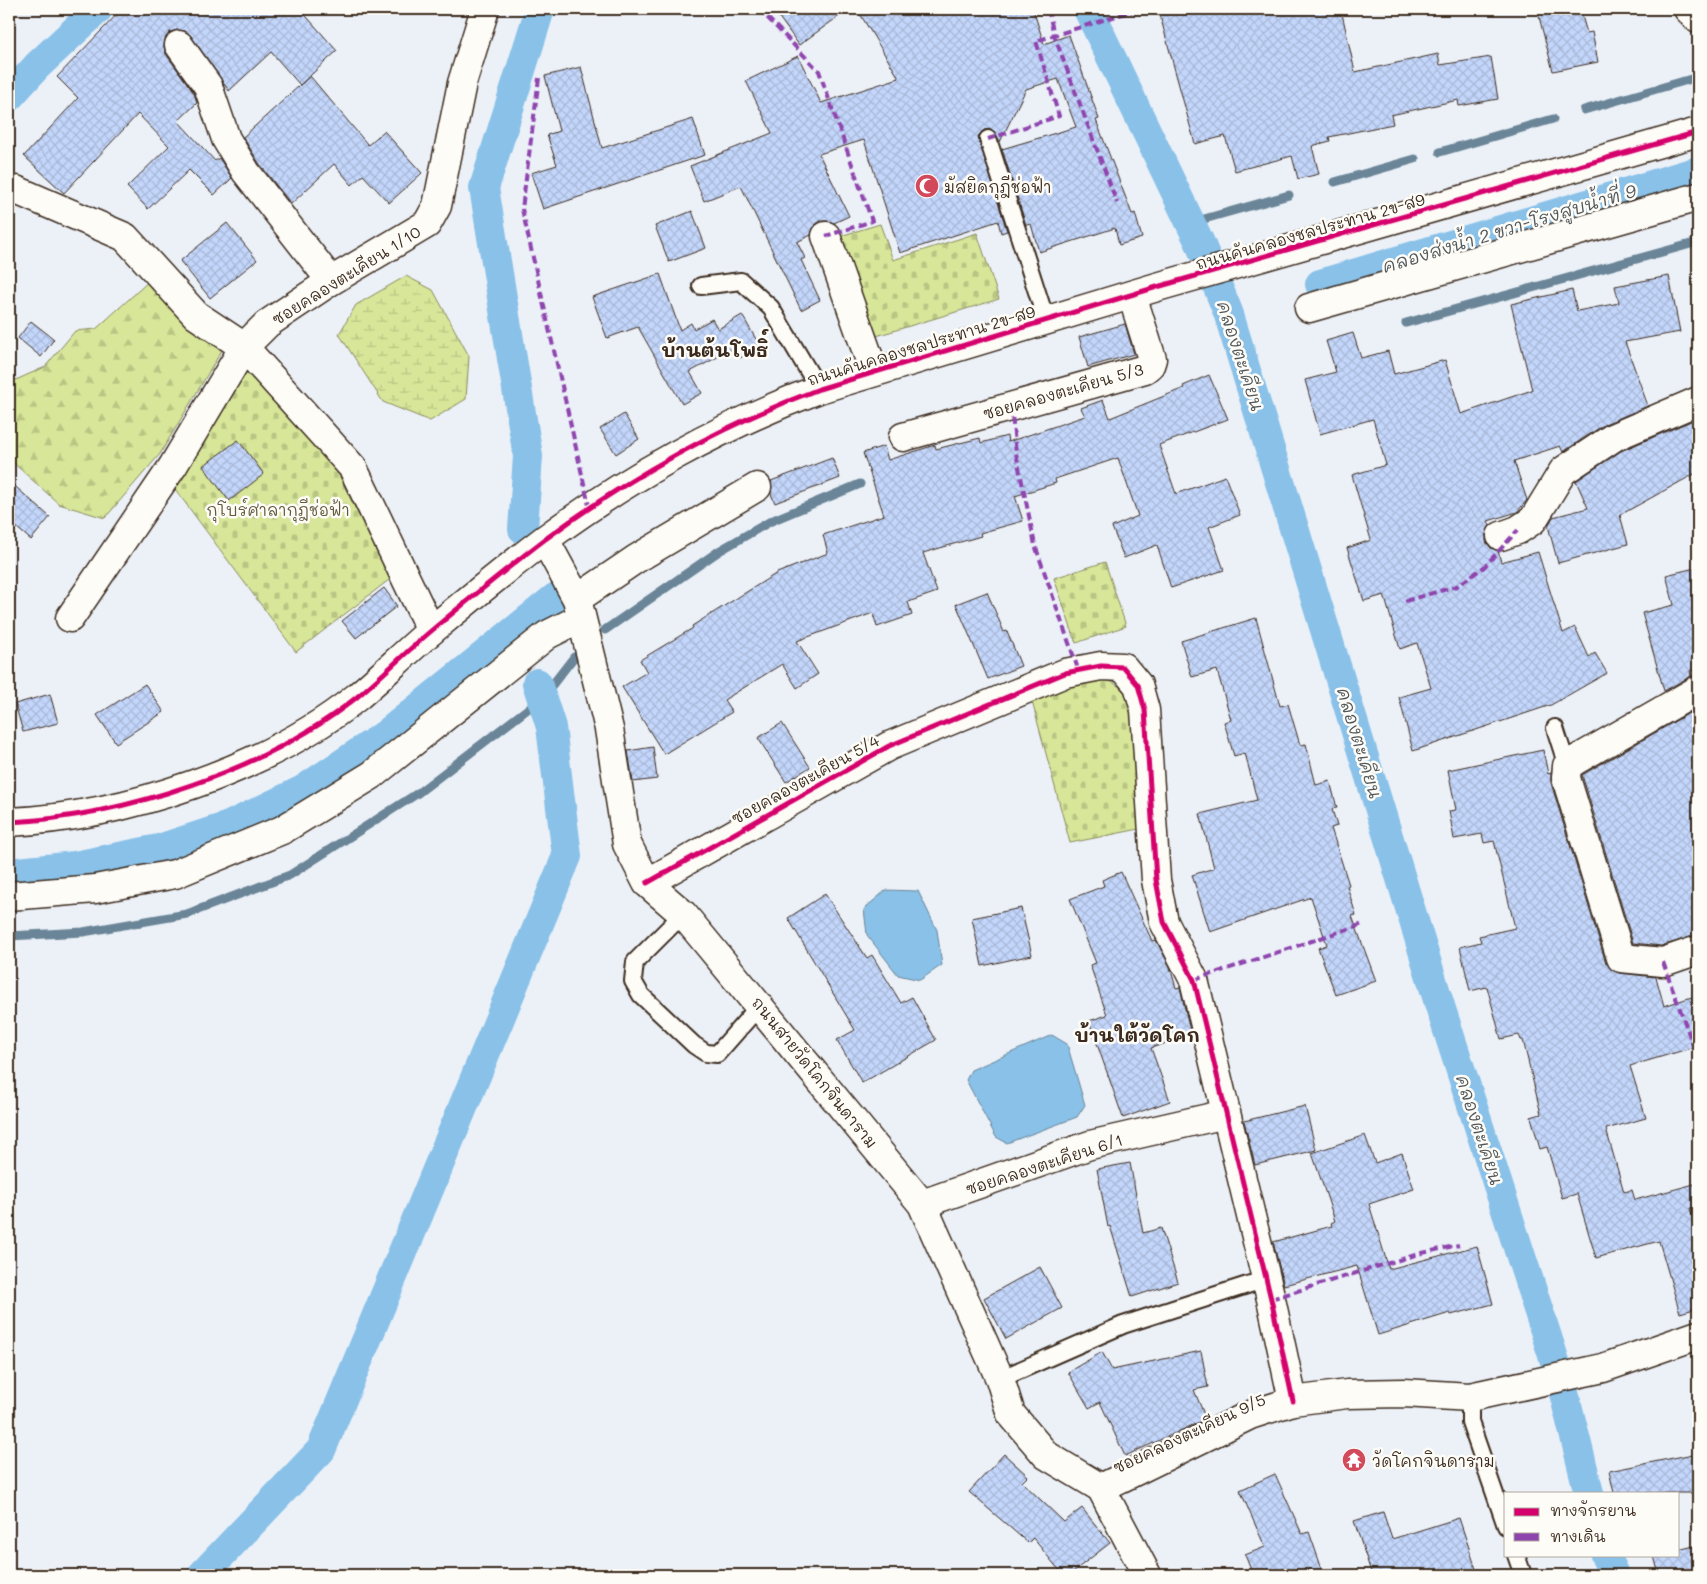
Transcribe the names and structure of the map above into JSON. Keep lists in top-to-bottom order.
{
  "streets": {
    "street": [
      "ถนนคันคลองชลประทาน 2ข-ส9",
      "ซอยคลองตะเคียน 1/10",
      "ซอยคลองตะเคียน 5/3",
      "ซอยคลองตะเคียน 5/4",
      "ถนนสายวัดโคกจินดาราม",
      "ซอยคลองตะเคียน 6/1",
      "ซอยคลองตะเคียน 9/5"
    ]
  },
  "crossings": [
    ["ถนนคันคลองชลประทาน 2ข-ส9", "ซอยคลองตะเคียน 5/3"],
    ["ถนนคันคลองชลประทาน 2ข-ส9", "ถนนสายวัดโคกจินดาราม"],
    ["ซอยคลองตะเคียน 5/4", "ถนนสายวัดโคกจินดาราม"],
    ["ซอยคลองตะเคียน 5/4", "ซอยคลองตะเคียน 6/1"],
    ["ถนนสายวัดโคกจินดาราม", "ซอยคลองตะเคียน 6/1"],
    ["ถนนสายวัดโคกจินดาราม", "ซอยคลองตะเคียน 9/5"]
  ],
  "districts": ["บ้านต้นโพธิ์", "บ้านใต้วัดโคก"],
  "water": ["คลองส่งน้ำ 2 ขวา-โรงสูบน้ำที่ 9", "คลองตะเคียน"],
  "parks": ["กุโบร์ศาลากุฎีช่อฟ้า"],
  "places": {
    "mosque": ["มัสยิดกุฎีช่อฟ้า"],
    "temple": ["วัดโคกจินดาราม"]
  },
  "legend": ["ทางจักรยาน", "ทางเดิน"]
}
